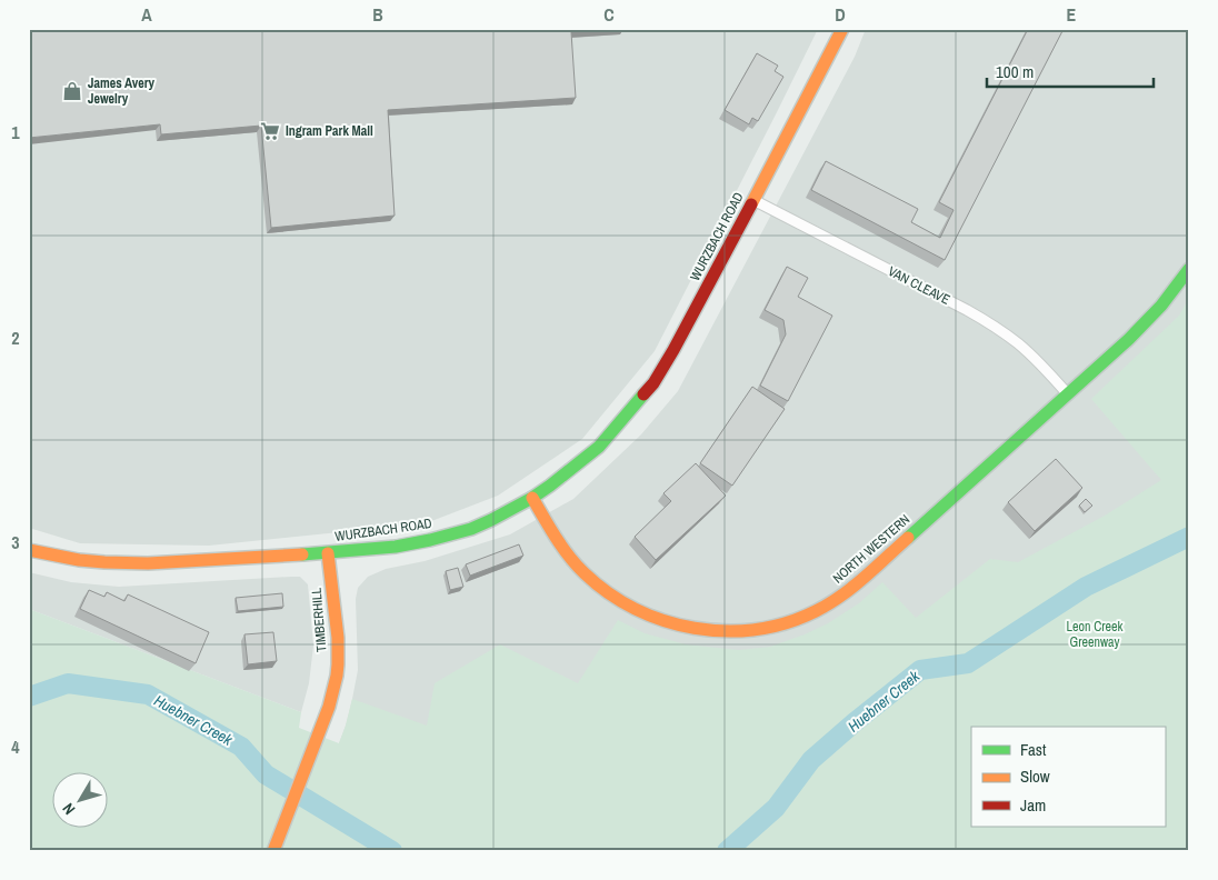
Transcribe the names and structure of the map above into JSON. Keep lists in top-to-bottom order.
{
  "streets": {
    "street": [
      "WURZBACH ROAD",
      "VAN CLEAVE",
      "NORTH WESTERN",
      "TIMBERHILL"
    ]
  },
  "crossings": [
    ["WURZBACH ROAD", "VAN CLEAVE"],
    ["WURZBACH ROAD", "NORTH WESTERN"],
    ["WURZBACH ROAD", "TIMBERHILL"],
    ["VAN CLEAVE", "NORTH WESTERN"]
  ],
  "water": ["Huebner Creek"],
  "parks": ["Leon Creek Greenway"],
  "places": {
    "shop": ["James Avery Jewelry"],
    "supermarket": ["Ingram Park Mall"]
  },
  "legend": ["Fast", "Slow", "Jam"],
  "scale_bar": "100 m",
  "north": "bottom left",
  "grid": {
    "columns": [
      "A",
      "B",
      "C",
      "D",
      "E"
    ],
    "rows": [
      "1",
      "2",
      "3",
      "4"
    ]
  }
}
